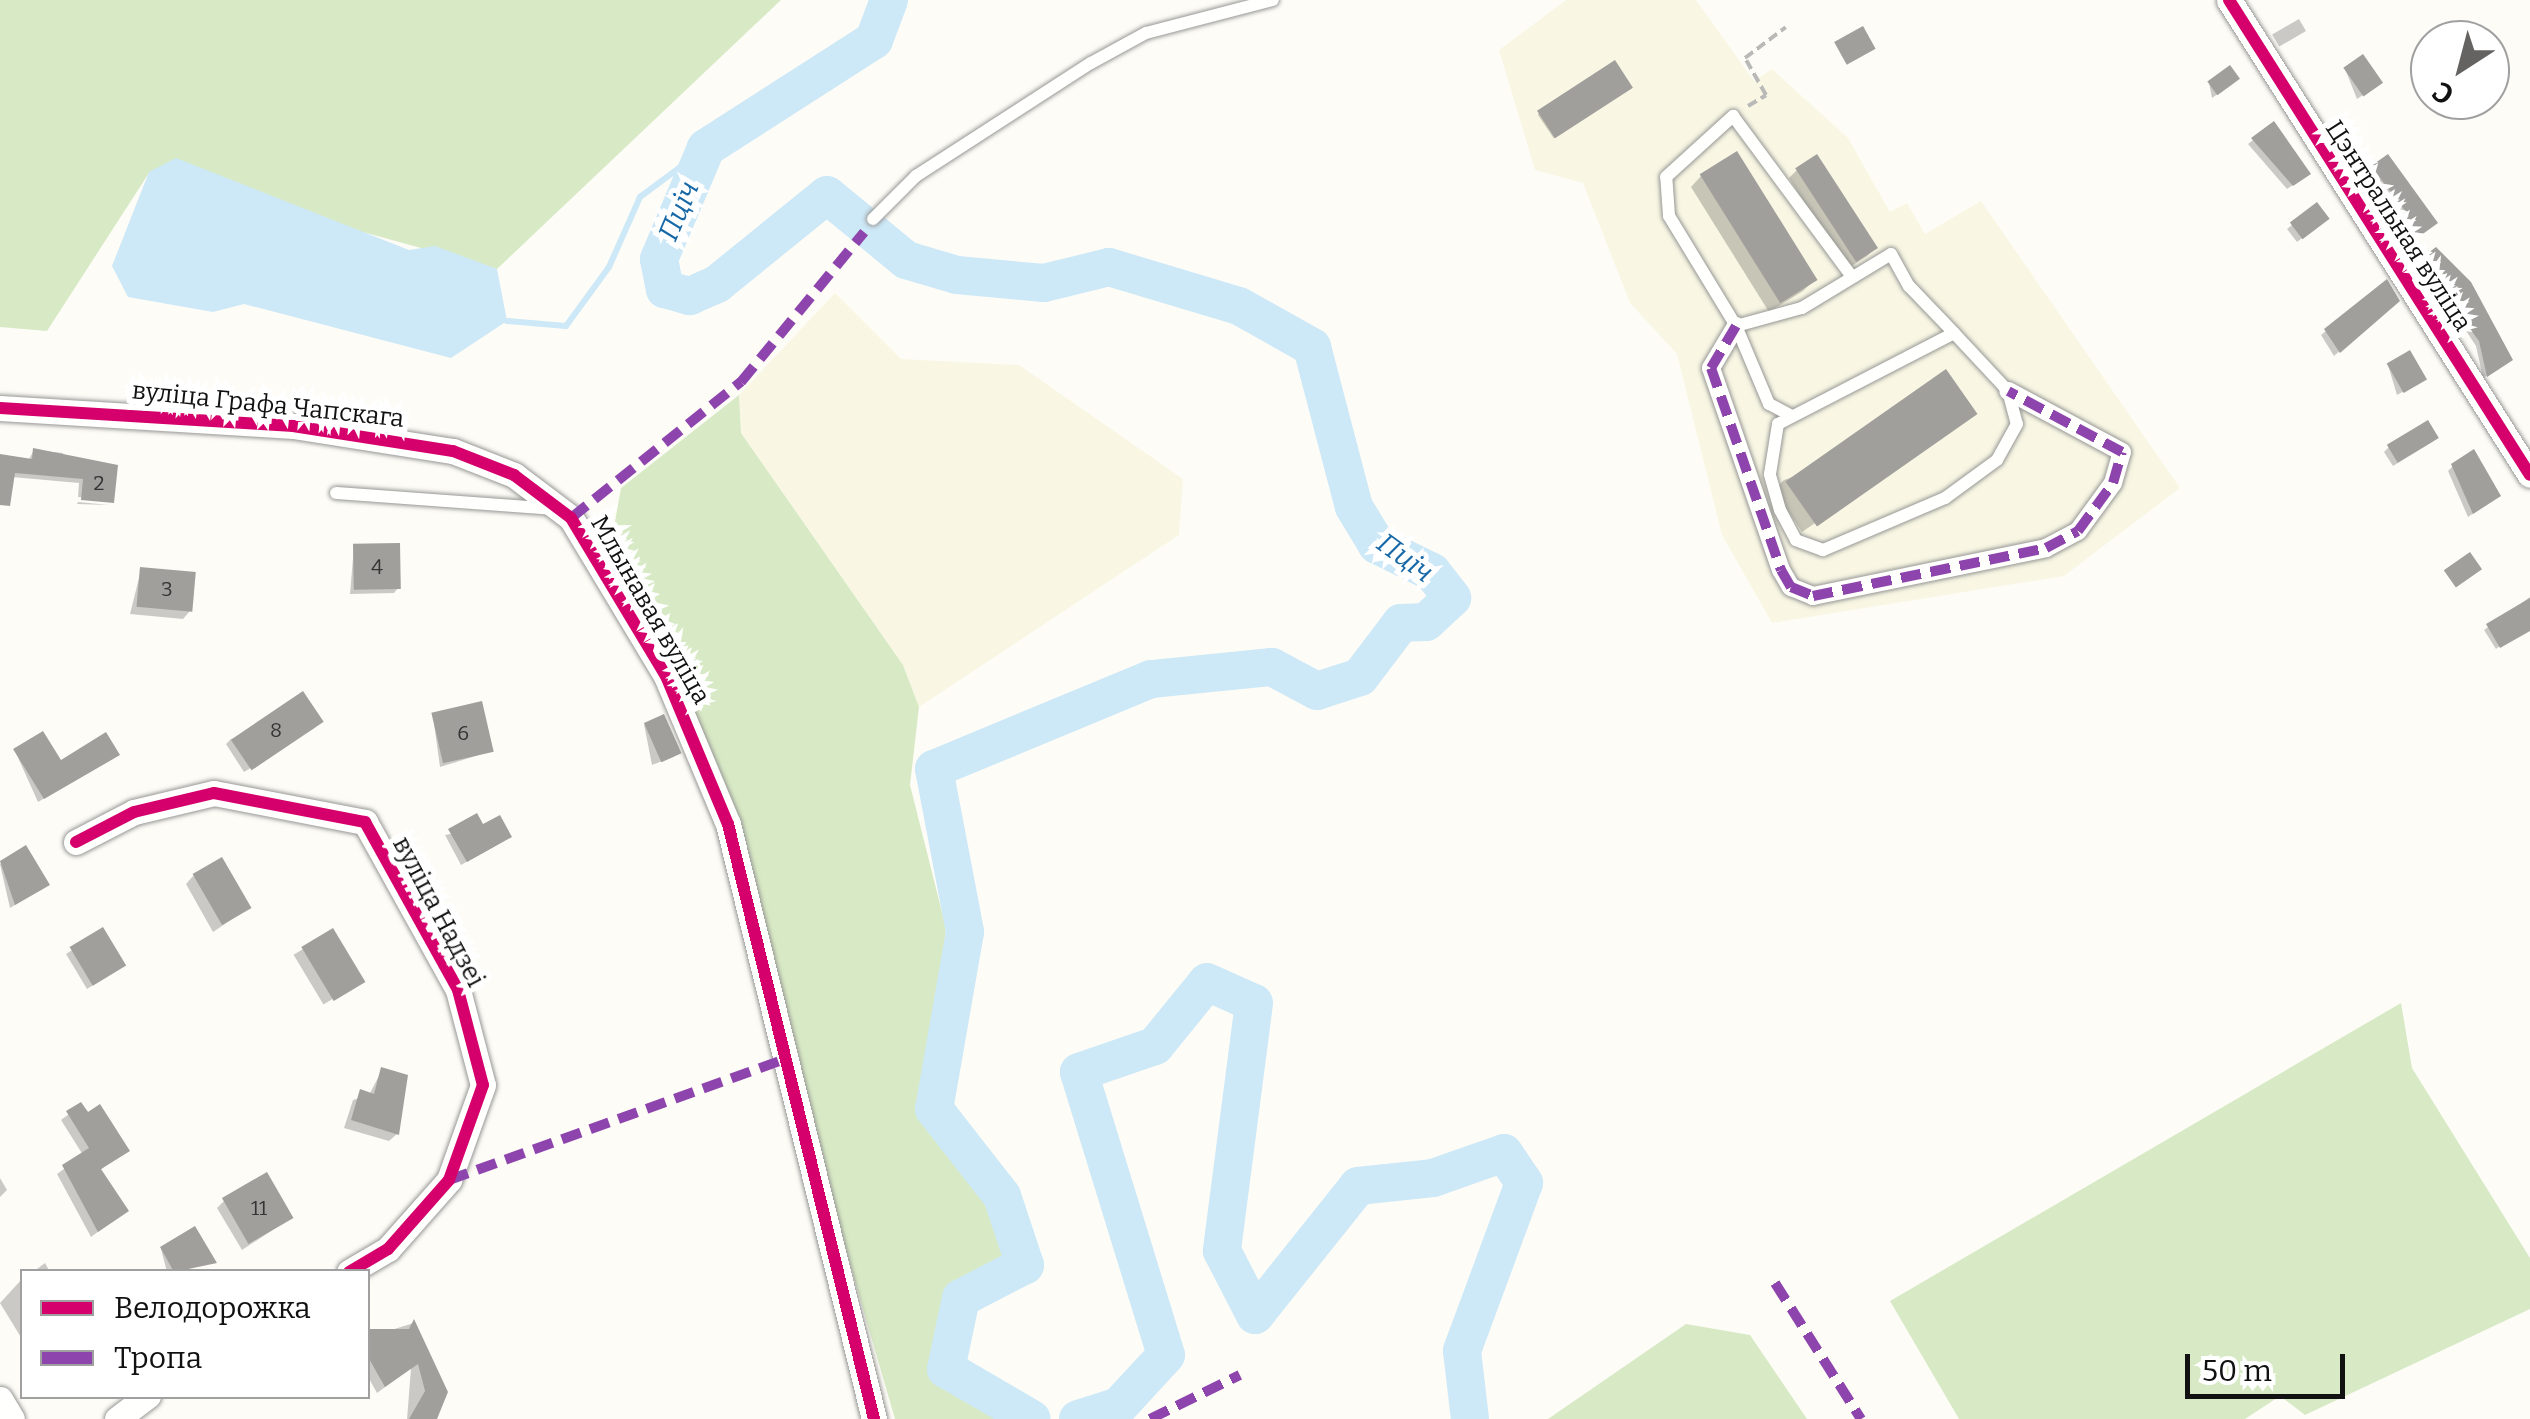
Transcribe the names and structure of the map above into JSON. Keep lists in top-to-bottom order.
{
  "streets": {
    "street": [
      "Цэнтральная вуліца",
      "вуліца Графа Чапскага",
      "Млынавая вуліца",
      "вуліца Надзеі"
    ]
  },
  "crossings": [
    ["вуліца Графа Чапскага", "Млынавая вуліца"]
  ],
  "water": ["Пціч"],
  "house_numbers": [
    "2",
    "4",
    "3",
    "8",
    "6",
    "11"
  ],
  "legend": ["Велодорожка", "Тропа"],
  "scale_bar": "50 m",
  "north": "bottom left"
}
